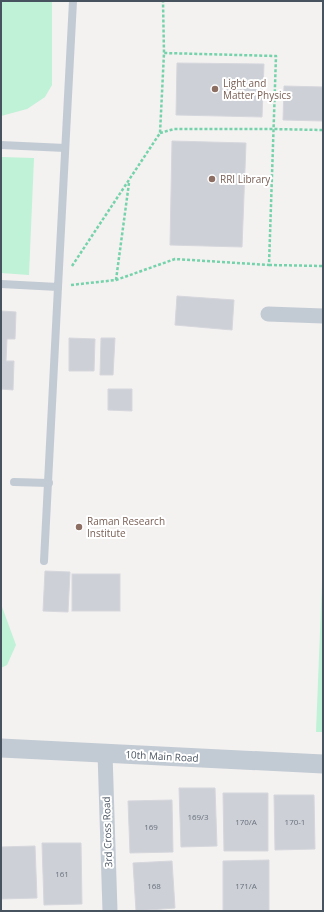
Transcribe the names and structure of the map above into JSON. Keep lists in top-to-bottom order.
{
  "streets": {
    "street": ["10th Main Road", "3rd Cross Road"]
  },
  "crossings": [
    ["10th Main Road", "3rd Cross Road"]
  ],
  "places": ["Light and Matter Physics", "RRI Library", "Raman Research Institute"],
  "house_numbers": [
    "169/3",
    "170/A",
    "170-1",
    "169",
    "161",
    "168",
    "171/A"
  ]
}
